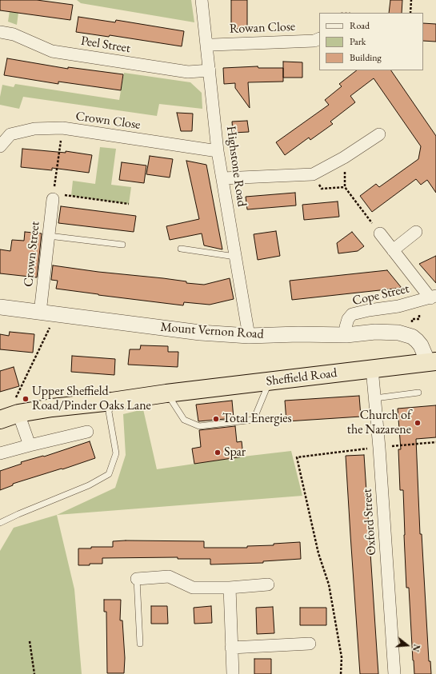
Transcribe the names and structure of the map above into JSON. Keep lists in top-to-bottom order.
{
  "streets": {
    "highway": ["Sheffield Road"],
    "street": [
      "Rowan Close",
      "Peel Street",
      "Crown Close",
      "Highstone Road",
      "Crown Street",
      "Cope Street",
      "Mount Vernon Road",
      "Oxford Street"
    ]
  },
  "crossings": [
    ["Rowan Close", "Highstone Road"],
    ["Peel Street", "Highstone Road"],
    ["Crown Close", "Highstone Road"],
    ["Highstone Road", "Mount Vernon Road"],
    ["Crown Street", "Mount Vernon Road"],
    ["Cope Street", "Mount Vernon Road"],
    ["Mount Vernon Road", "Sheffield Road"],
    ["Sheffield Road", "Oxford Street"]
  ],
  "places": [
    "Upper Sheffield Road/Pinder Oaks Lane",
    "Total Energies",
    "Church of the Nazarene",
    "Spar"
  ],
  "legend": ["Road", "Park", "Building"],
  "north": "right"
}
